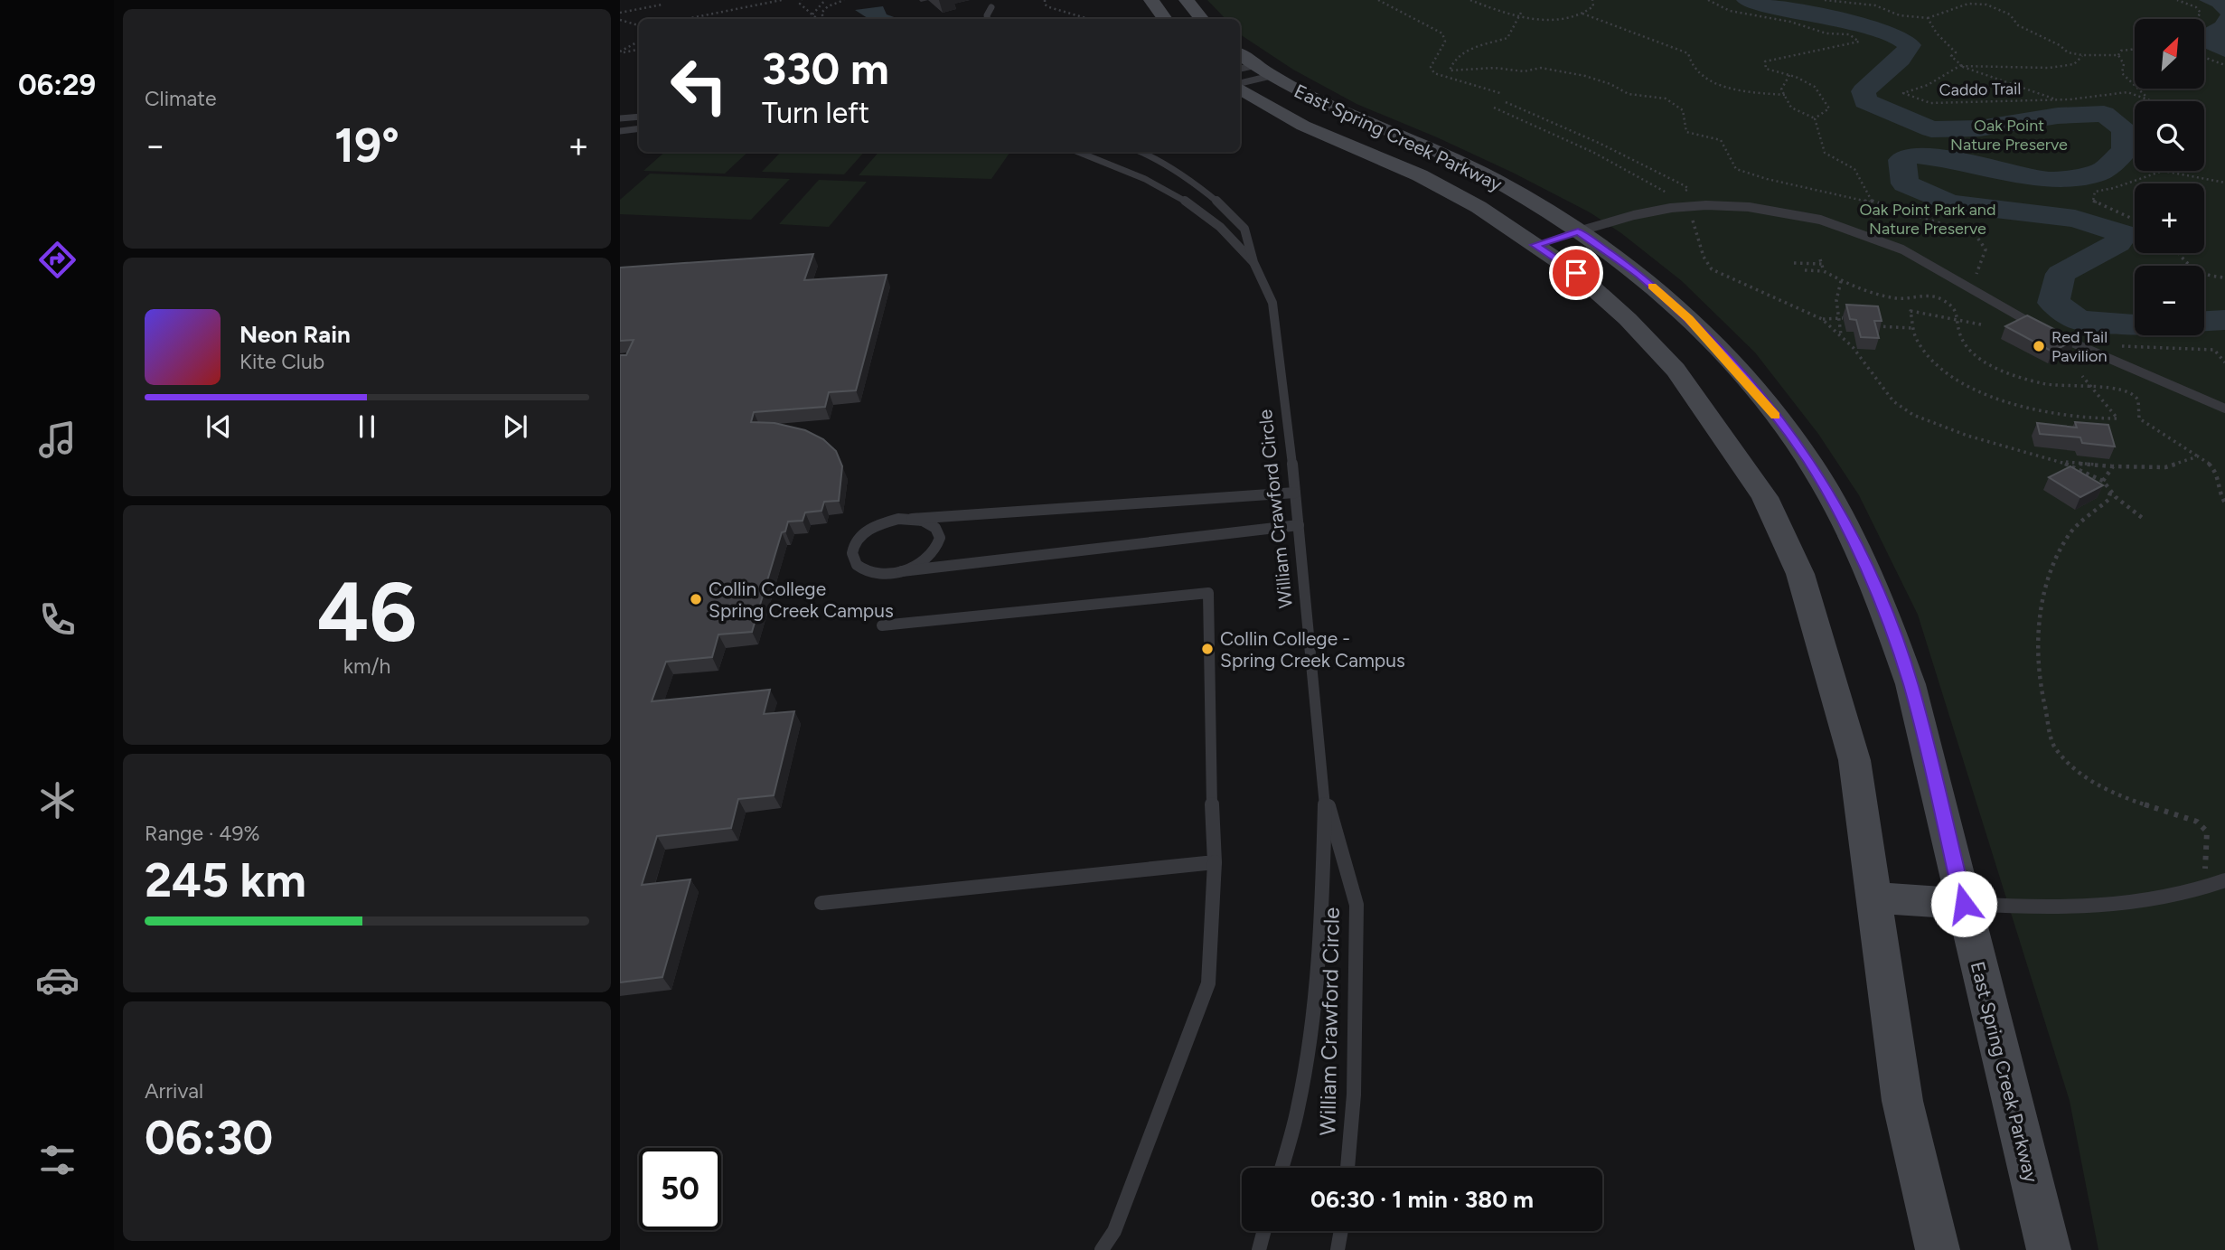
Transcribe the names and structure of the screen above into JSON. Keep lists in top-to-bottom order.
{
  "streets": {
    "main road": ["East Spring Creek Parkway"],
    "lane": ["William Crawford Circle"],
    "path": ["Caddo Trail"]
  },
  "parks": ["Oak Point Nature Preserve", "Oak Point Park and Nature Preserve"],
  "places": ["Red Tail Pavilion", "Collin College Spring Creek Campus", "Collin College - Spring Creek Campus"],
  "north": "top right",
  "page": {
    "tabs": "06:29",
    "tile": [
      "Climate",
      ["46", "km/h"],
      ["Range · 49%", "245 km"],
      ["Arrival", "06:30"]
    ],
    "map_buttons": ["+", "−"],
    "turn": ["330 m", "Turn left"],
    "heat": ["−", "19°", "+"],
    "song": ["Neon Rain", "Kite Club"],
    "limit": "50",
    "trip": "06:30 · 1 min · 380 m"
  }
}
